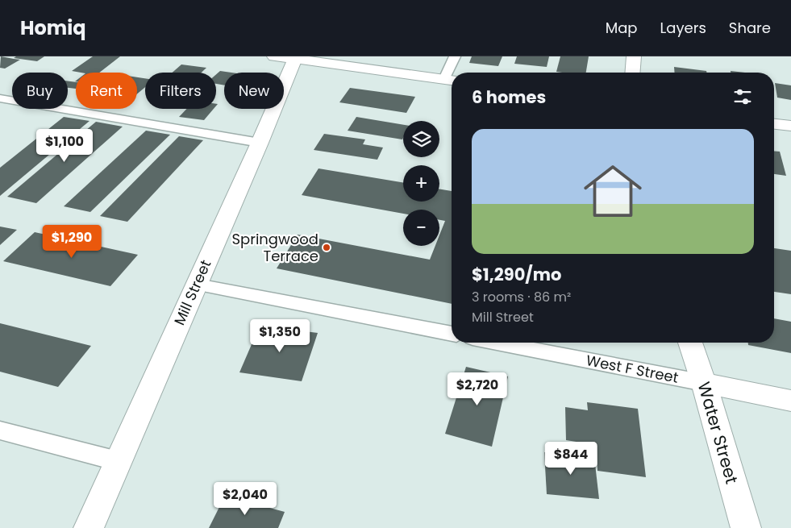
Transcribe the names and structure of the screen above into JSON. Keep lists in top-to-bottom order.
{
  "streets": {
    "street": ["Mill Street", "West F Street", "Water Street"]
  },
  "crossings": [
    ["West F Street", "Water Street"]
  ],
  "places": ["Springwood Terrace"],
  "page": {
    "header": "Homiq",
    "nav": ["Map", "Layers", "Share"],
    "chip": [
      "Buy",
      "Rent",
      "Filters",
      "New"
    ],
    "heading": "6 homes",
    "map_buttons": ["+", "−"],
    "list": [
      {
        "name": "$1,290/mo",
        "note": "3 rooms · 86 m² · Mill Street"
      }
    ],
    "price": [
      "$1,100",
      "$1,290",
      "$1,350",
      "$2,720",
      "$844",
      "$2,040"
    ]
  }
}
